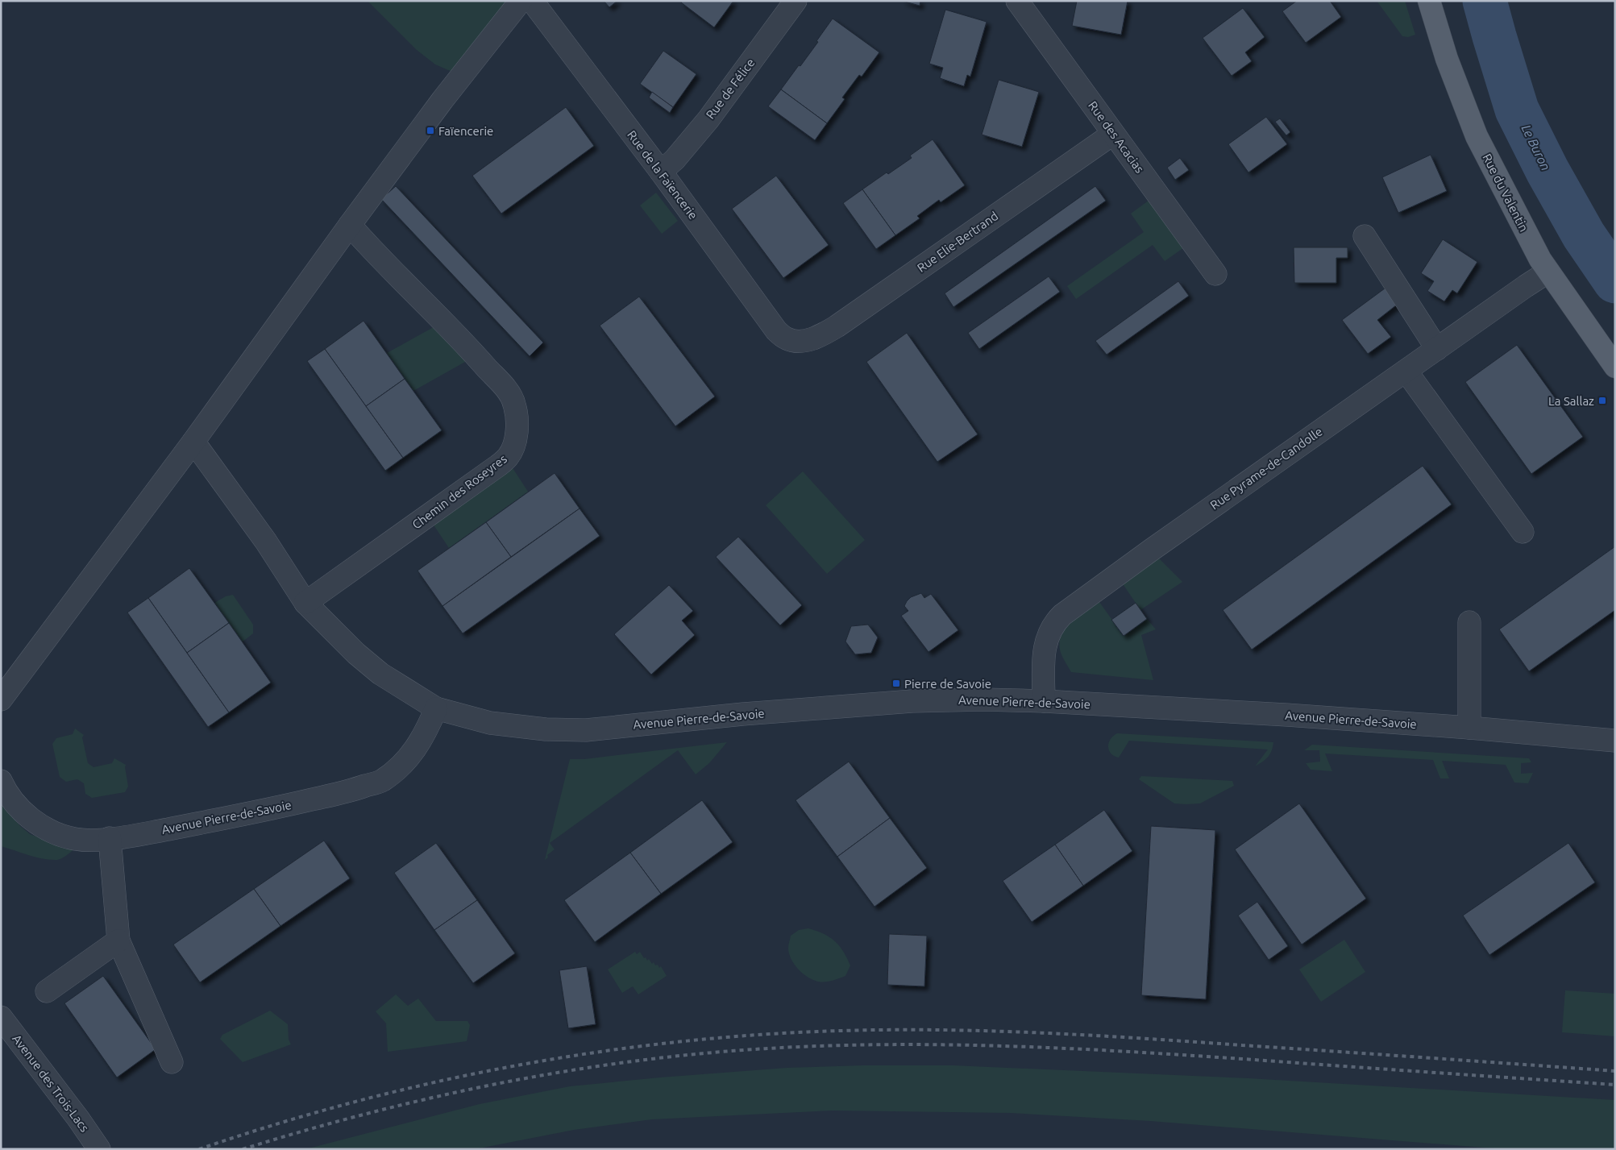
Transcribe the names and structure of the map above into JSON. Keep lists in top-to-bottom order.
{
  "streets": {
    "main road": ["Rue du Valentin"],
    "street": [
      "Rue de Félice",
      "Rue des Acacias",
      "Rue de la Faïencerie",
      "Rue Elie-Bertrand",
      "Rue Pyrame-de-Candolle",
      "Chemin des Roseyres",
      "Avenue Pierre-de-Savoie",
      "Avenue des Trois-Lacs"
    ]
  },
  "crossings": [
    ["Rue de Félice", "Rue de la Faïencerie"],
    ["Rue des Acacias", "Rue Elie-Bertrand"],
    ["Rue de la Faïencerie", "Rue Elie-Bertrand"],
    ["Rue du Valentin", "Rue Pyrame-de-Candolle"],
    ["Rue Pyrame-de-Candolle", "Avenue Pierre-de-Savoie"],
    ["Chemin des Roseyres", "Avenue Pierre-de-Savoie"]
  ],
  "water": ["Le Buron"],
  "places": {
    "transit": ["Faïencerie", "La Sallaz", "Pierre de Savoie"]
  }
}
